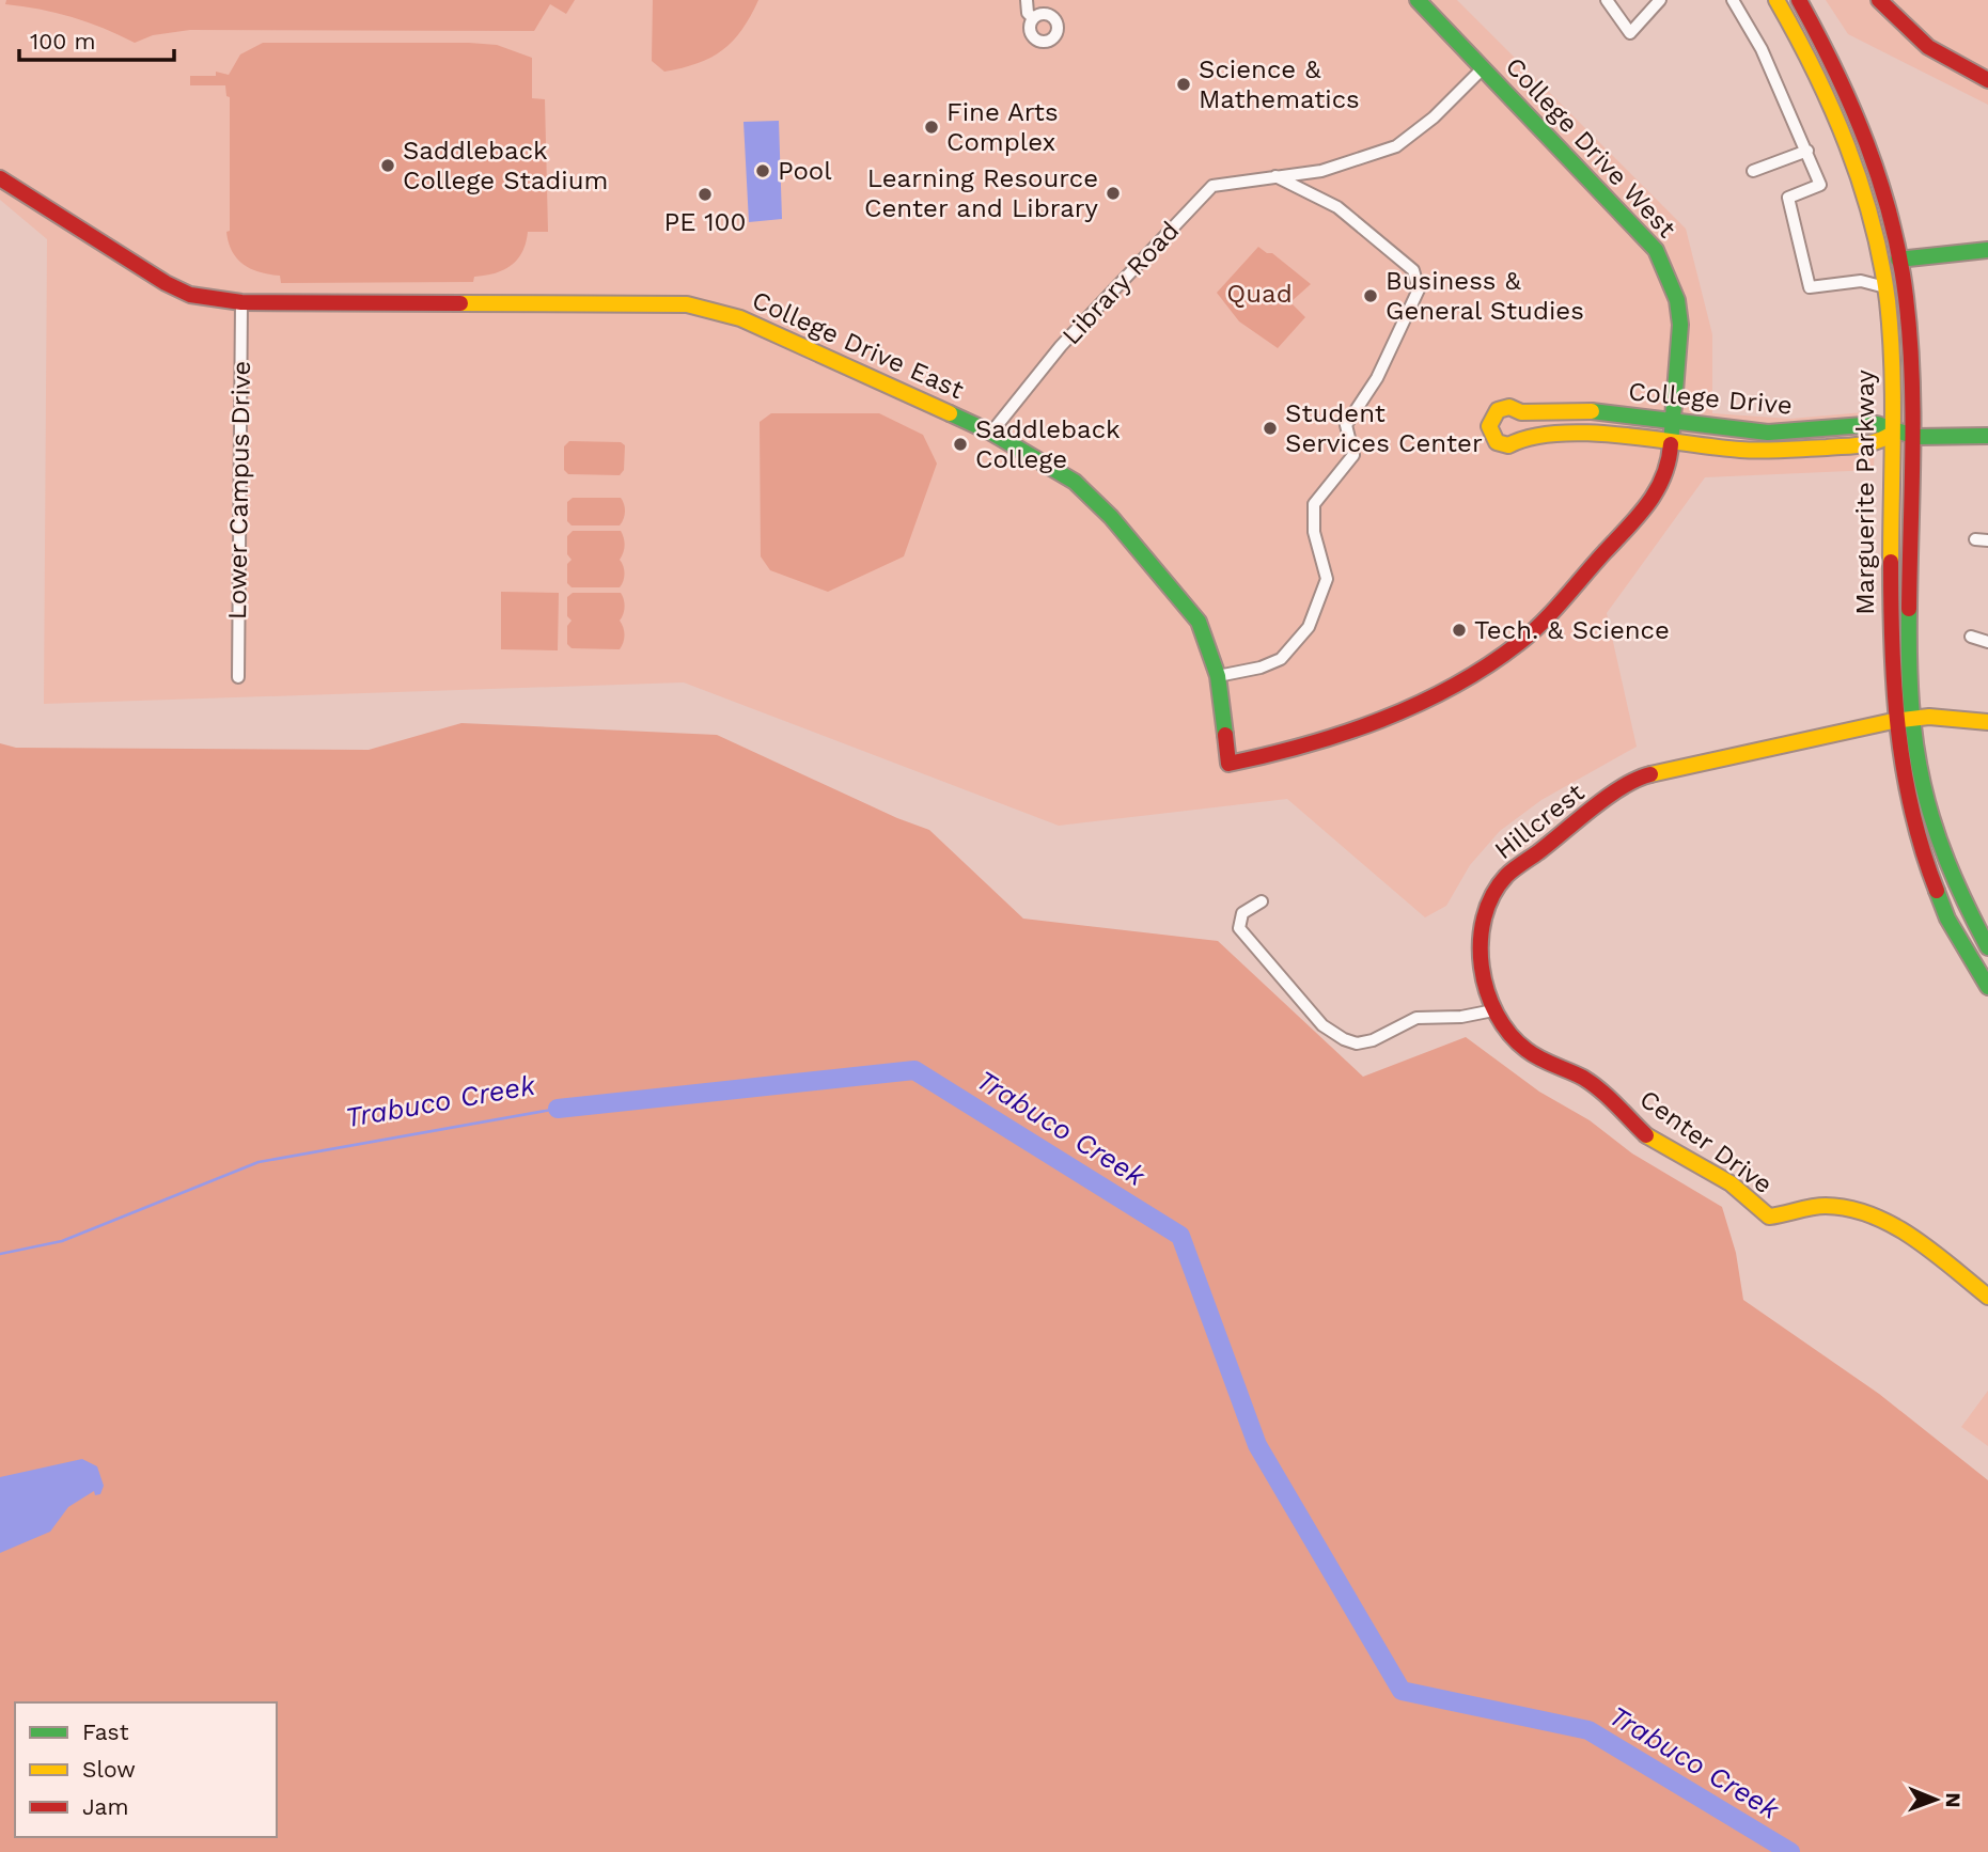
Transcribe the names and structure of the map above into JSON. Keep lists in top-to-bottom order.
{
  "streets": {
    "street": [
      "College Drive West",
      "Library Road",
      "College Drive East",
      "College Drive",
      "Lower Campus Drive",
      "Marguerite Parkway",
      "Hillcrest",
      "Center Drive"
    ]
  },
  "crossings": [
    ["College Drive West", "Library Road"],
    ["College Drive West", "College Drive East"],
    ["College Drive West", "College Drive"],
    ["Library Road", "College Drive East"],
    ["College Drive East", "College Drive"],
    ["College Drive East", "Lower Campus Drive"],
    ["College Drive", "Marguerite Parkway"],
    ["Marguerite Parkway", "Hillcrest"],
    ["Hillcrest", "Center Drive"]
  ],
  "water": ["Trabuco Creek"],
  "parks": ["Quad"],
  "places": [
    "Science & Mathematics",
    "Fine Arts Complex",
    "Saddleback College Stadium",
    "Pool",
    "Learning Resource Center and Library",
    "PE 100",
    "Business & General Studies",
    "Student Services Center",
    "Saddleback College",
    "Tech. & Science"
  ],
  "legend": ["Fast", "Slow", "Jam"],
  "scale_bar": "100 m",
  "north": "right"
}
